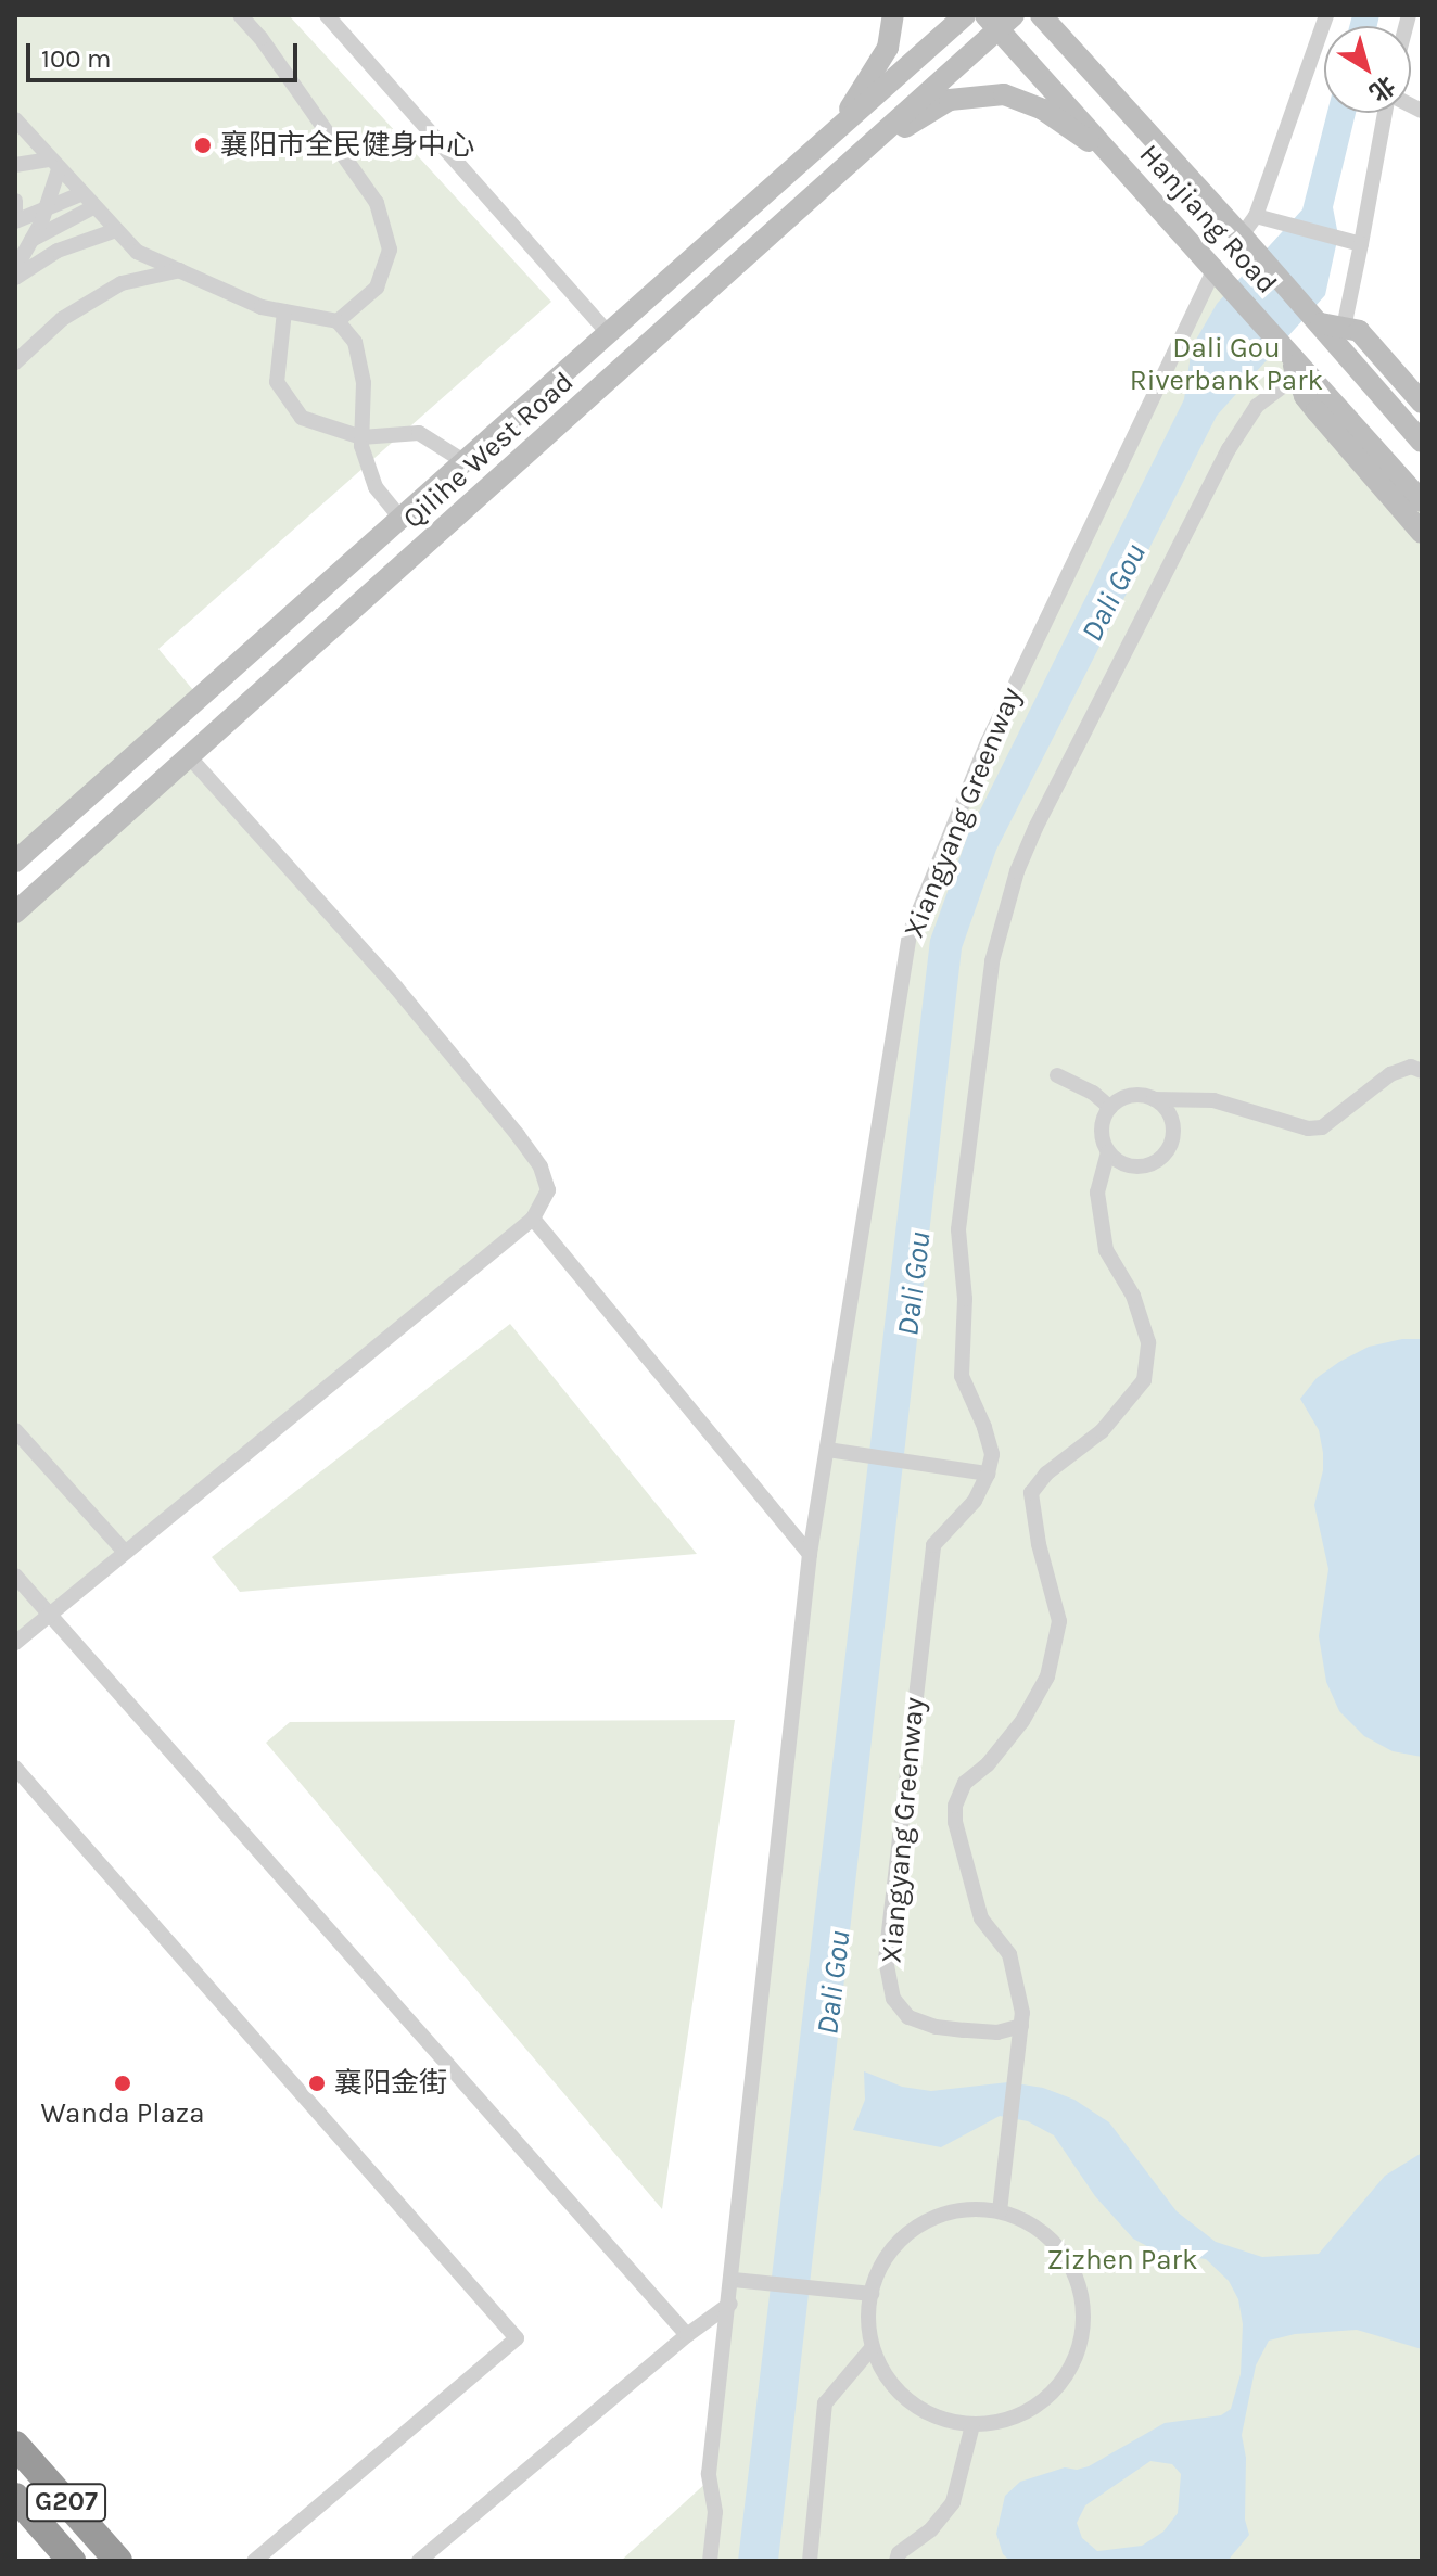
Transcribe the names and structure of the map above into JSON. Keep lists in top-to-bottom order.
{
  "streets": {
    "highway": ["G207"],
    "street": ["Hanjiang Road", "Qilihe West Road", "Xiangyang Greenway"]
  },
  "crossings": [
    ["Hanjiang Road", "Qilihe West Road"],
    ["Hanjiang Road", "Xiangyang Greenway"]
  ],
  "water": ["Dali Gou"],
  "parks": ["Dali Gou Riverbank Park", "Zizhen Park"],
  "places": ["襄阳市全民健身中心", "Wanda Plaza", "襄阳金街"],
  "scale_bar": "100 m",
  "north": "bottom right"
}
